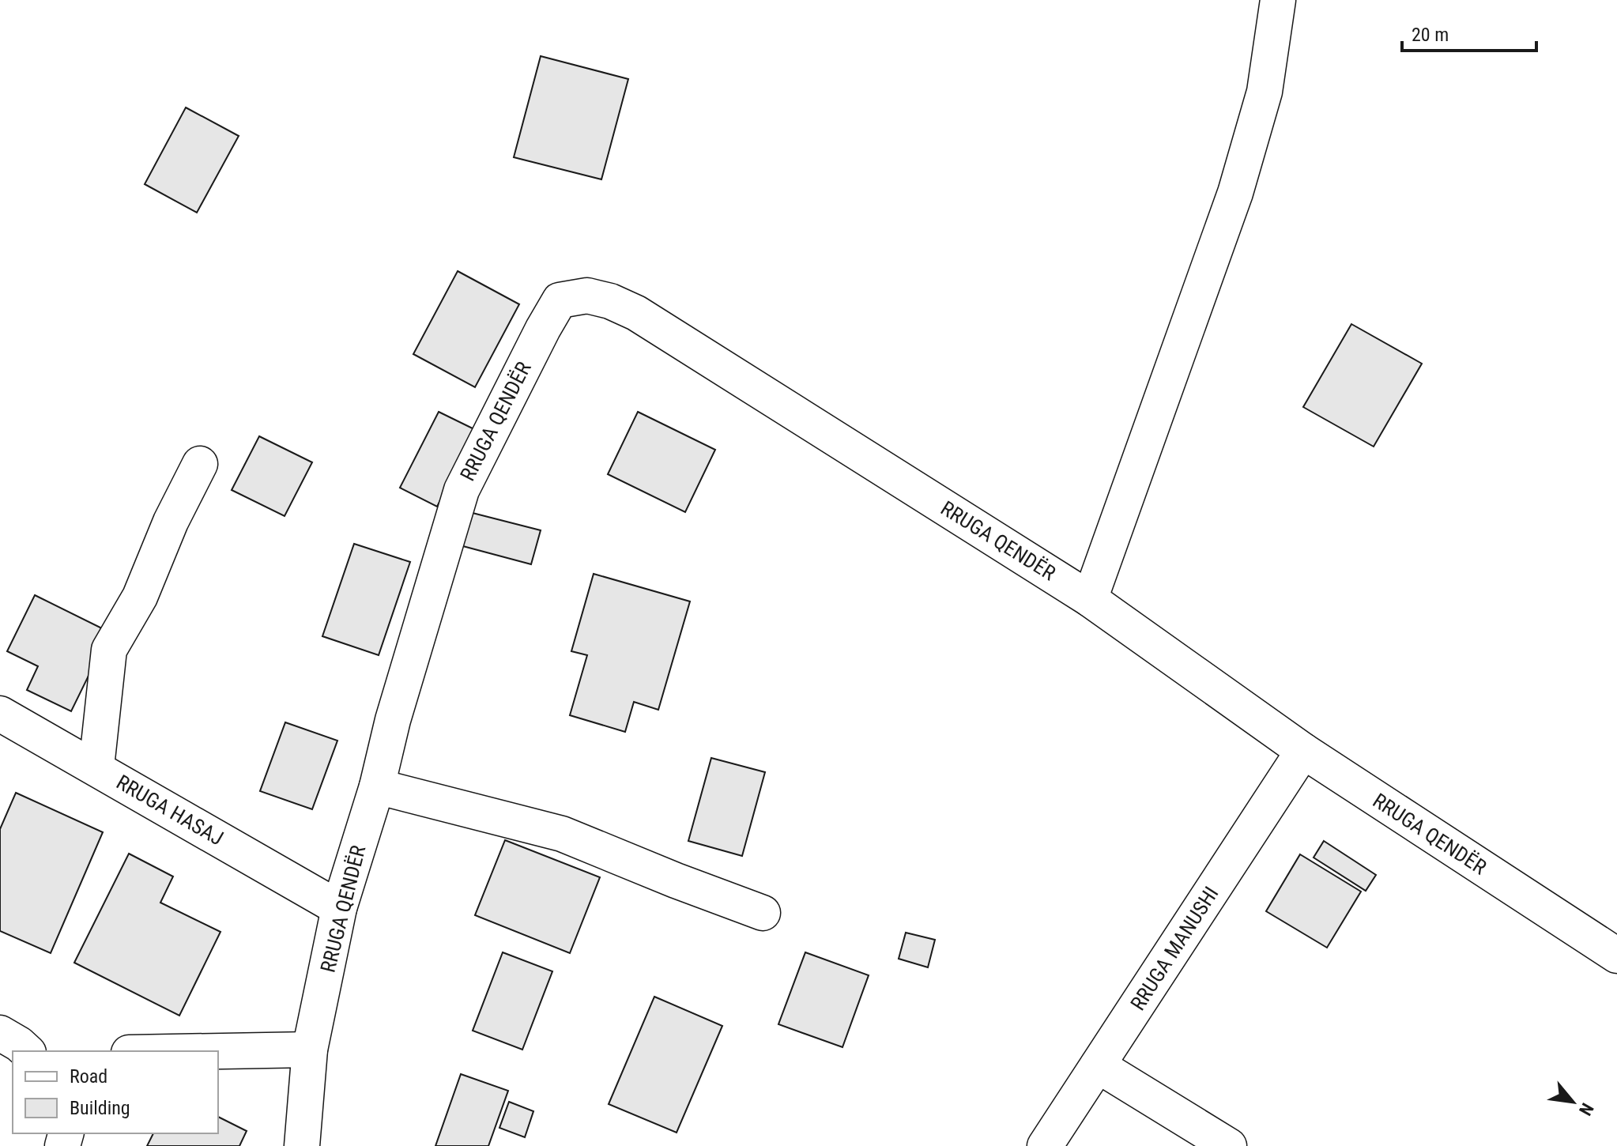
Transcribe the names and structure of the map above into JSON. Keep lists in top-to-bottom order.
{
  "streets": {
    "street": ["RRUGA QENDËR", "RRUGA HASAJ", "RRUGA MANUSHI"]
  },
  "crossings": [
    ["RRUGA QENDËR", "RRUGA HASAJ"],
    ["RRUGA QENDËR", "RRUGA MANUSHI"]
  ],
  "legend": ["Road", "Building"],
  "scale_bar": "20 m",
  "north": "bottom right"
}
